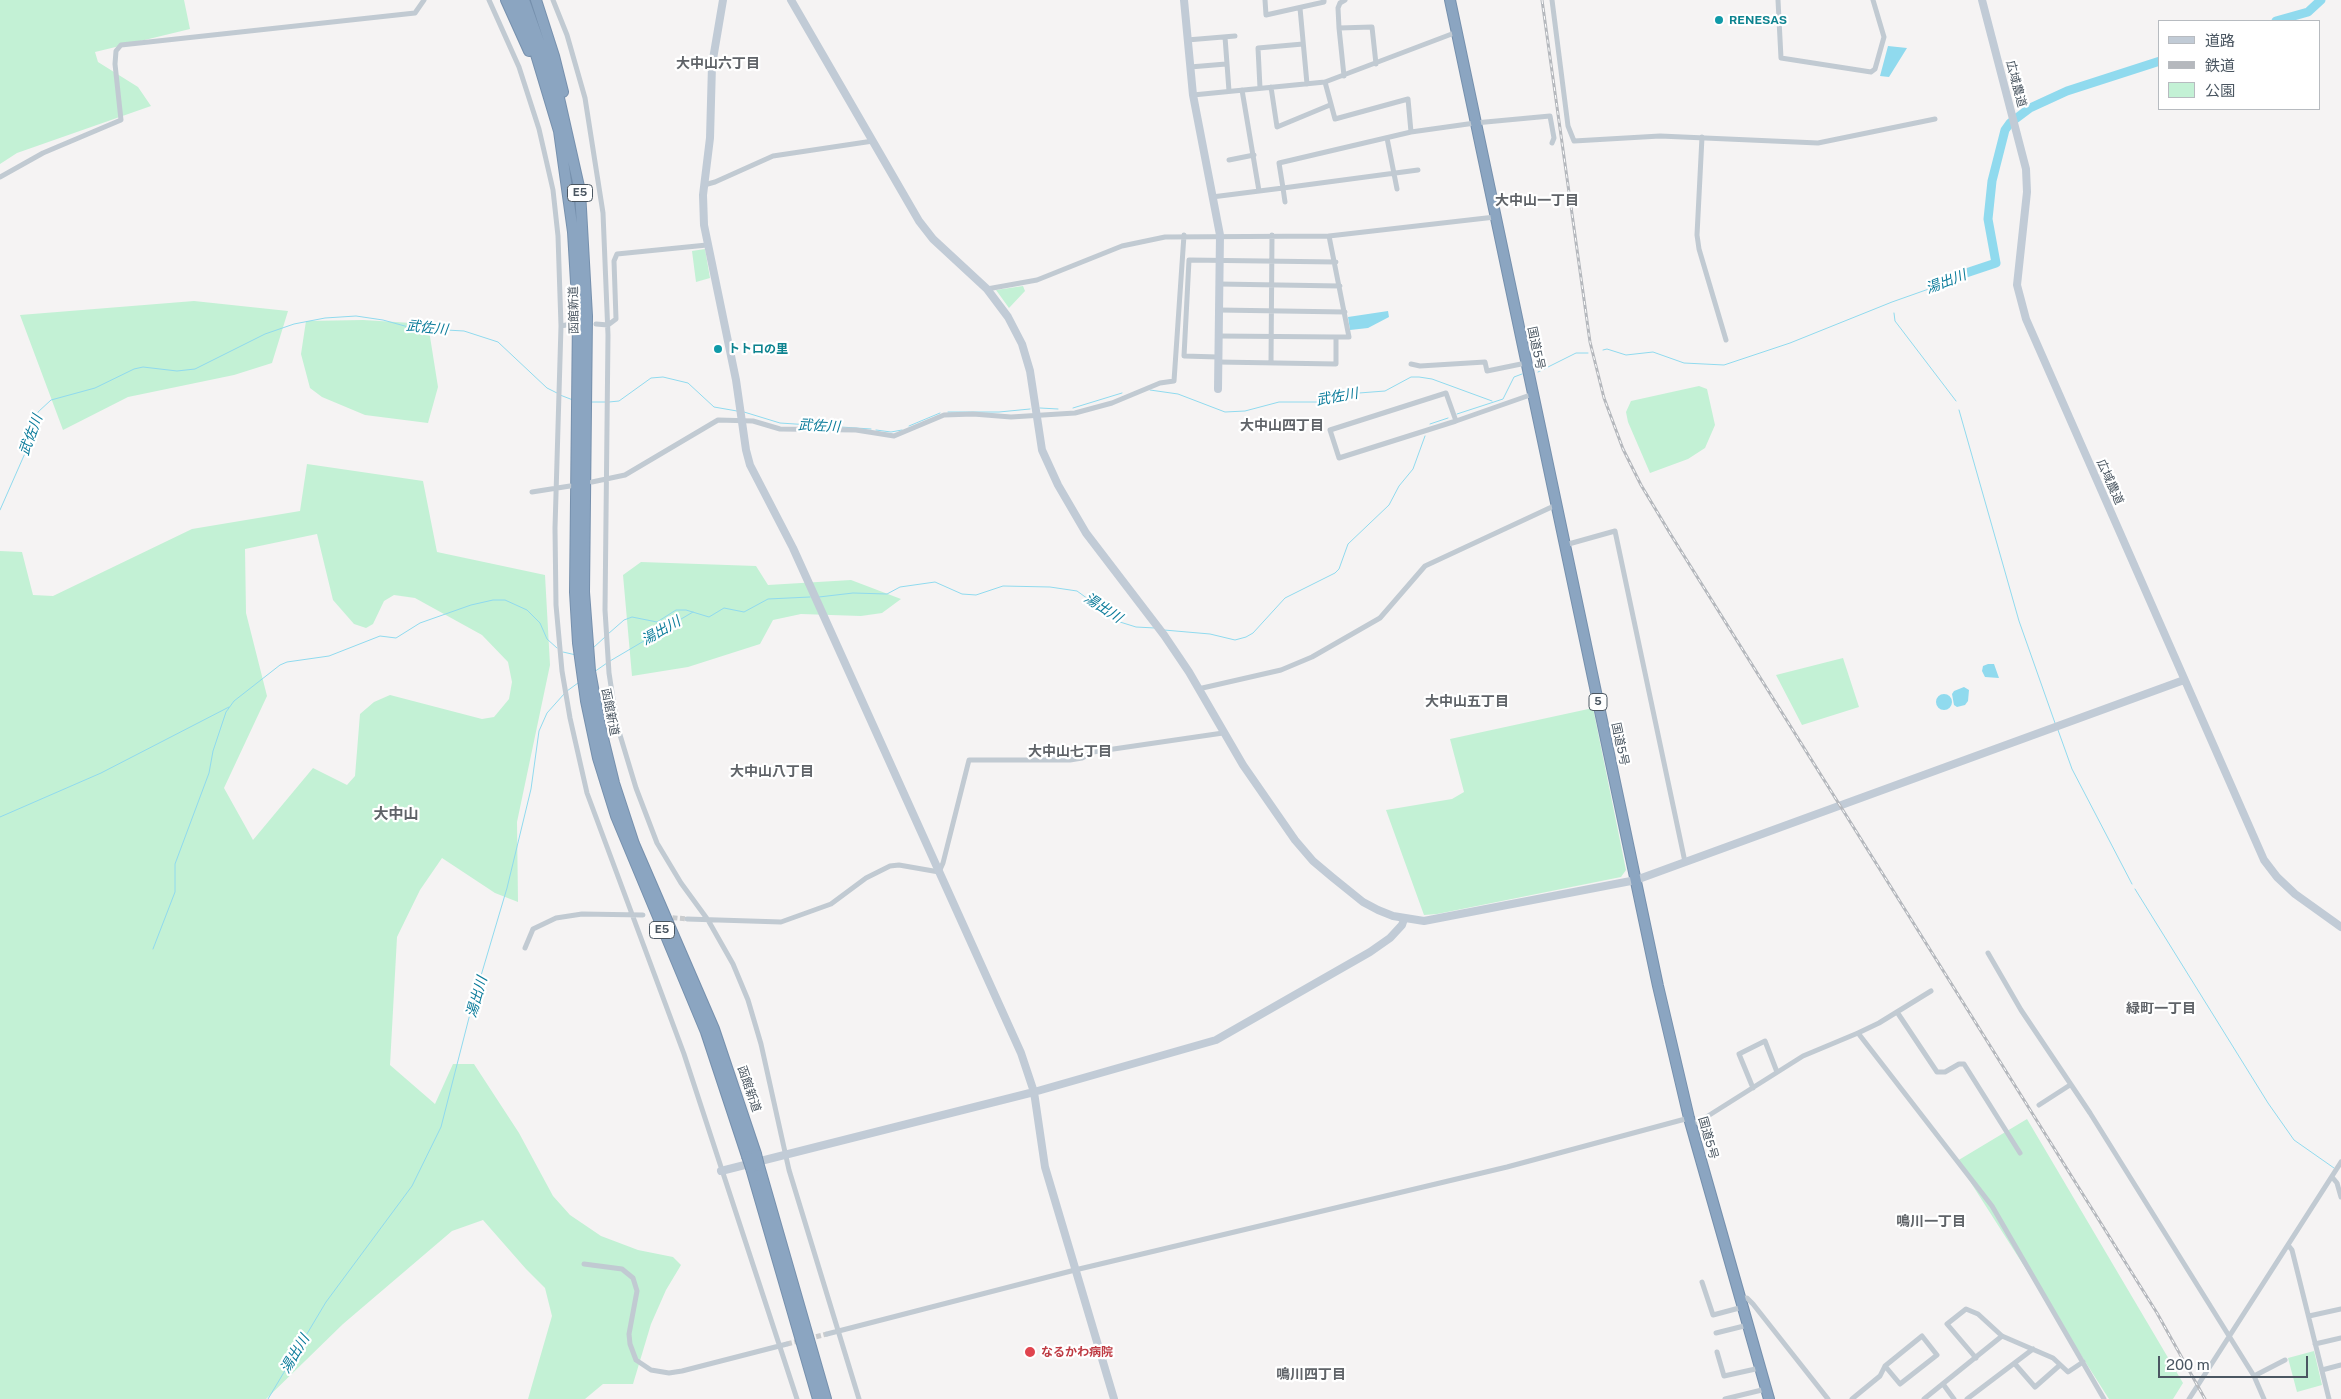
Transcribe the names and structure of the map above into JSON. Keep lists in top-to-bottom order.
{
  "streets": {
    "highway": [
      "E5",
      "函館新道",
      "国道5号",
      "5"
    ],
    "street": ["広域農道"]
  },
  "districts": [
    "大中山六丁目",
    "大中山一丁目",
    "大中山四丁目",
    "大中山五丁目",
    "大中山七丁目",
    "大中山八丁目",
    "大中山",
    "緑町一丁目",
    "鳴川一丁目",
    "鳴川四丁目"
  ],
  "water": ["湯出川", "武佐川"],
  "places": ["RENESAS", "トトロの里", "なるかわ病院"],
  "legend": ["道路", "鉄道", "公園"],
  "scale_bar": "200 m"
}
